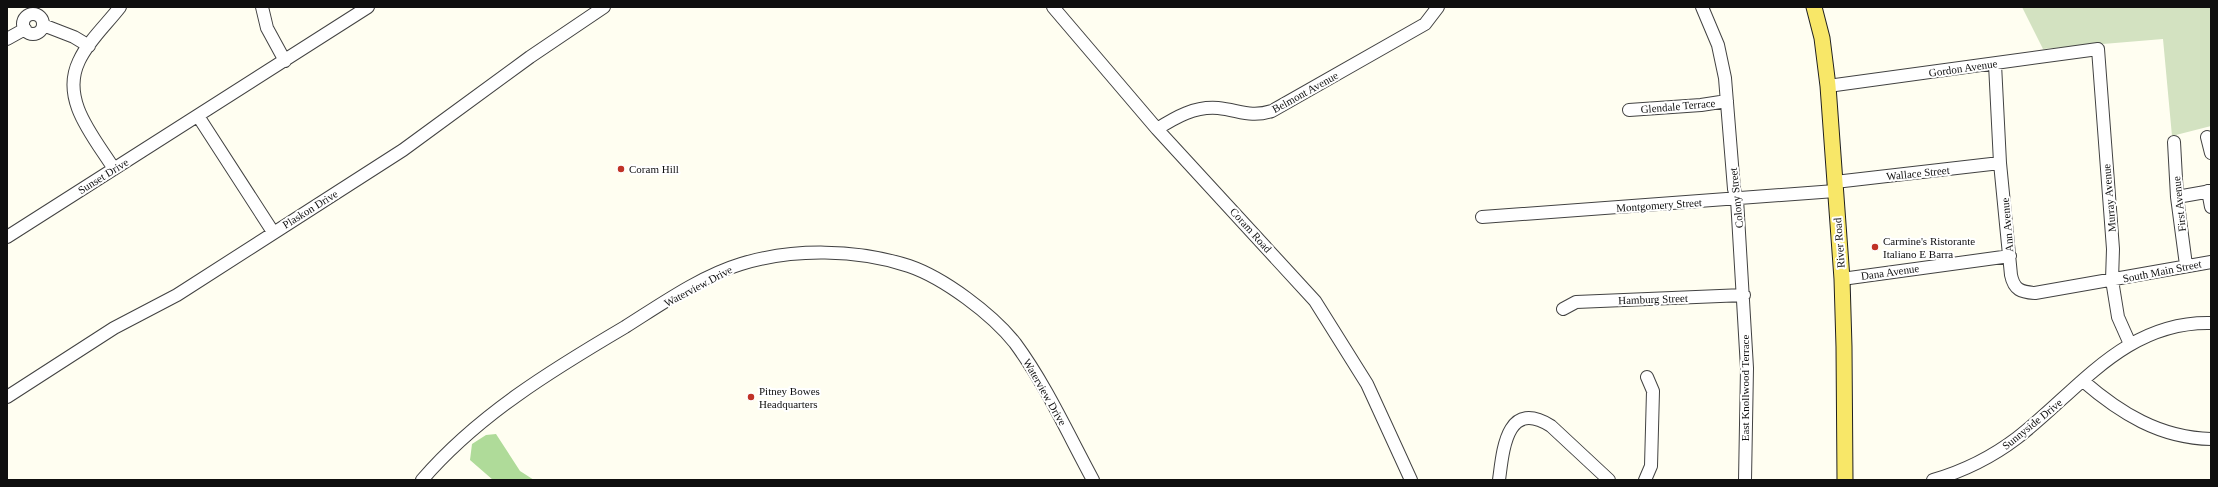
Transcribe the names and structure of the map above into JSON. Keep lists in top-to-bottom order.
{
  "streets": {
    "main road": ["River Road"],
    "street": [
      "Gordon Avenue",
      "Belmont Avenue",
      "Glendale Terrace",
      "Wallace Street",
      "Sunset Drive",
      "Colony Street",
      "Murray Avenue",
      "First Avenue",
      "Montgomery Street",
      "Plaskon Drive",
      "Ann Avenue",
      "Coram Road",
      "South Main Street",
      "Dana Avenue",
      "Waterview Drive",
      "Hamburg Street",
      "East Knollwood Terrace",
      "Sunnyside Drive"
    ]
  },
  "crossings": [
    ["Gordon Avenue", "Murray Avenue"],
    ["Gordon Avenue", "Ann Avenue"],
    ["Gordon Avenue", "River Road"],
    ["Belmont Avenue", "Coram Road"],
    ["Glendale Terrace", "Colony Street"],
    ["Wallace Street", "Montgomery Street"],
    ["Wallace Street", "Ann Avenue"],
    ["Wallace Street", "River Road"],
    ["Colony Street", "Montgomery Street"],
    ["Colony Street", "Hamburg Street"],
    ["Colony Street", "East Knollwood Terrace"],
    ["Murray Avenue", "Ann Avenue"],
    ["Murray Avenue", "South Main Street"],
    ["Murray Avenue", "Sunnyside Drive"],
    ["First Avenue", "South Main Street"],
    ["Montgomery Street", "River Road"],
    ["Ann Avenue", "South Main Street"],
    ["Ann Avenue", "Dana Avenue"],
    ["River Road", "Dana Avenue"],
    ["Hamburg Street", "East Knollwood Terrace"]
  ],
  "places": ["Coram Hill", "Carmine's Ristorante Italiano E Barra", "Pitney Bowes Headquarters"]
}
